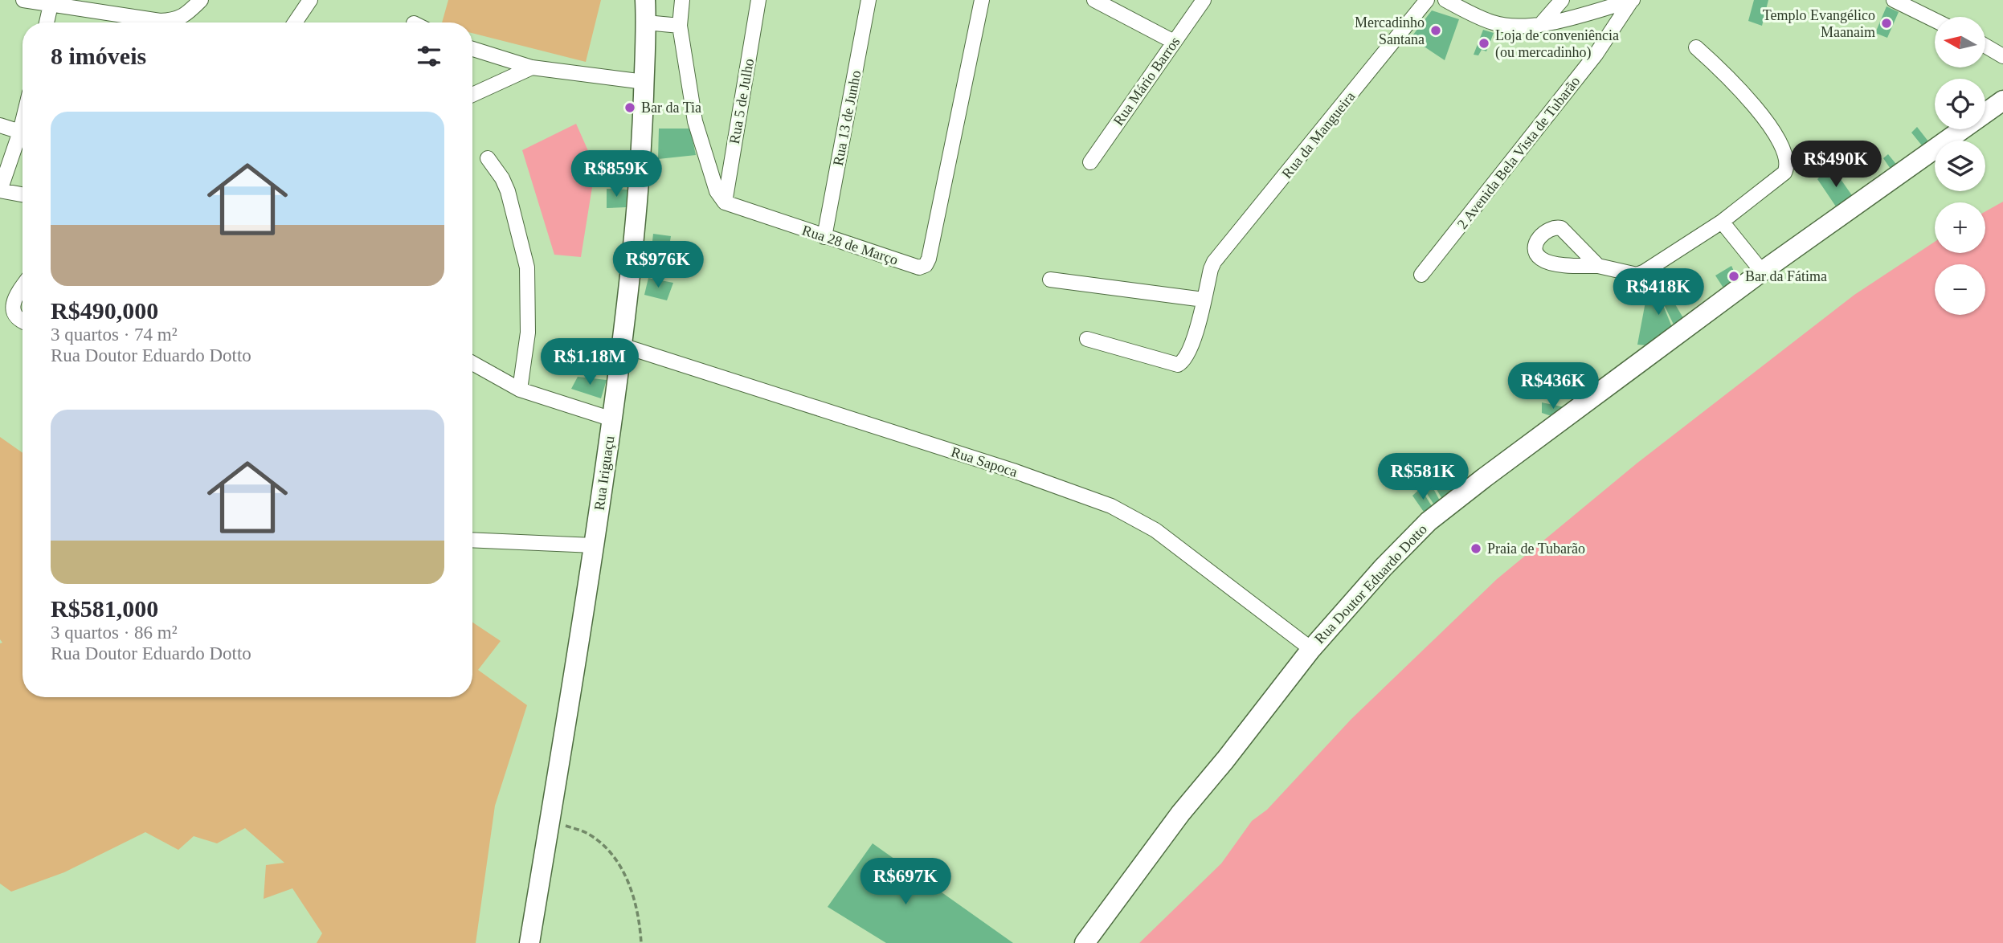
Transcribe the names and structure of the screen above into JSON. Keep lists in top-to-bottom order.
{
  "streets": {
    "main road": ["Rua Iriguaçu", "Rua Doutor Eduardo Dotto"],
    "street": [
      "Rua Mário Barros",
      "Rua 5 de Julho",
      "Rua 13 de Junho",
      "Rua da Mangueira",
      "2 Avenida Bela Vista de Tubarão",
      "Rua 28 de Março",
      "Rua Sapoca"
    ]
  },
  "crossings": [
    ["Rua 5 de Julho", "Rua 28 de Março"],
    ["Rua 13 de Junho", "Rua 28 de Março"],
    ["Rua Sapoca", "Rua Iriguaçu"],
    ["Rua Sapoca", "Rua Doutor Eduardo Dotto"]
  ],
  "places": [
    "Templo Evangélico Maanaim",
    "Mercadinho Santana",
    "Loja de conveniência (ou mercadinho)",
    "Bar da Tia",
    "Bar da Fátima",
    "Praia de Tubarão"
  ],
  "north": "left",
  "page": {
    "map_buttons": ["+", "−"],
    "heading": "8 imóveis",
    "list": [
      {
        "name": "R$490,000",
        "note": "3 quartos · 74 m² · Rua Doutor Eduardo Dotto"
      },
      {
        "name": "R$581,000",
        "note": "3 quartos · 86 m² · Rua Doutor Eduardo Dotto"
      }
    ],
    "price": [
      "R$490K",
      "R$859K",
      "R$976K",
      "R$418K",
      "R$1.18M",
      "R$436K",
      "R$581K",
      "R$697K"
    ]
  }
}
